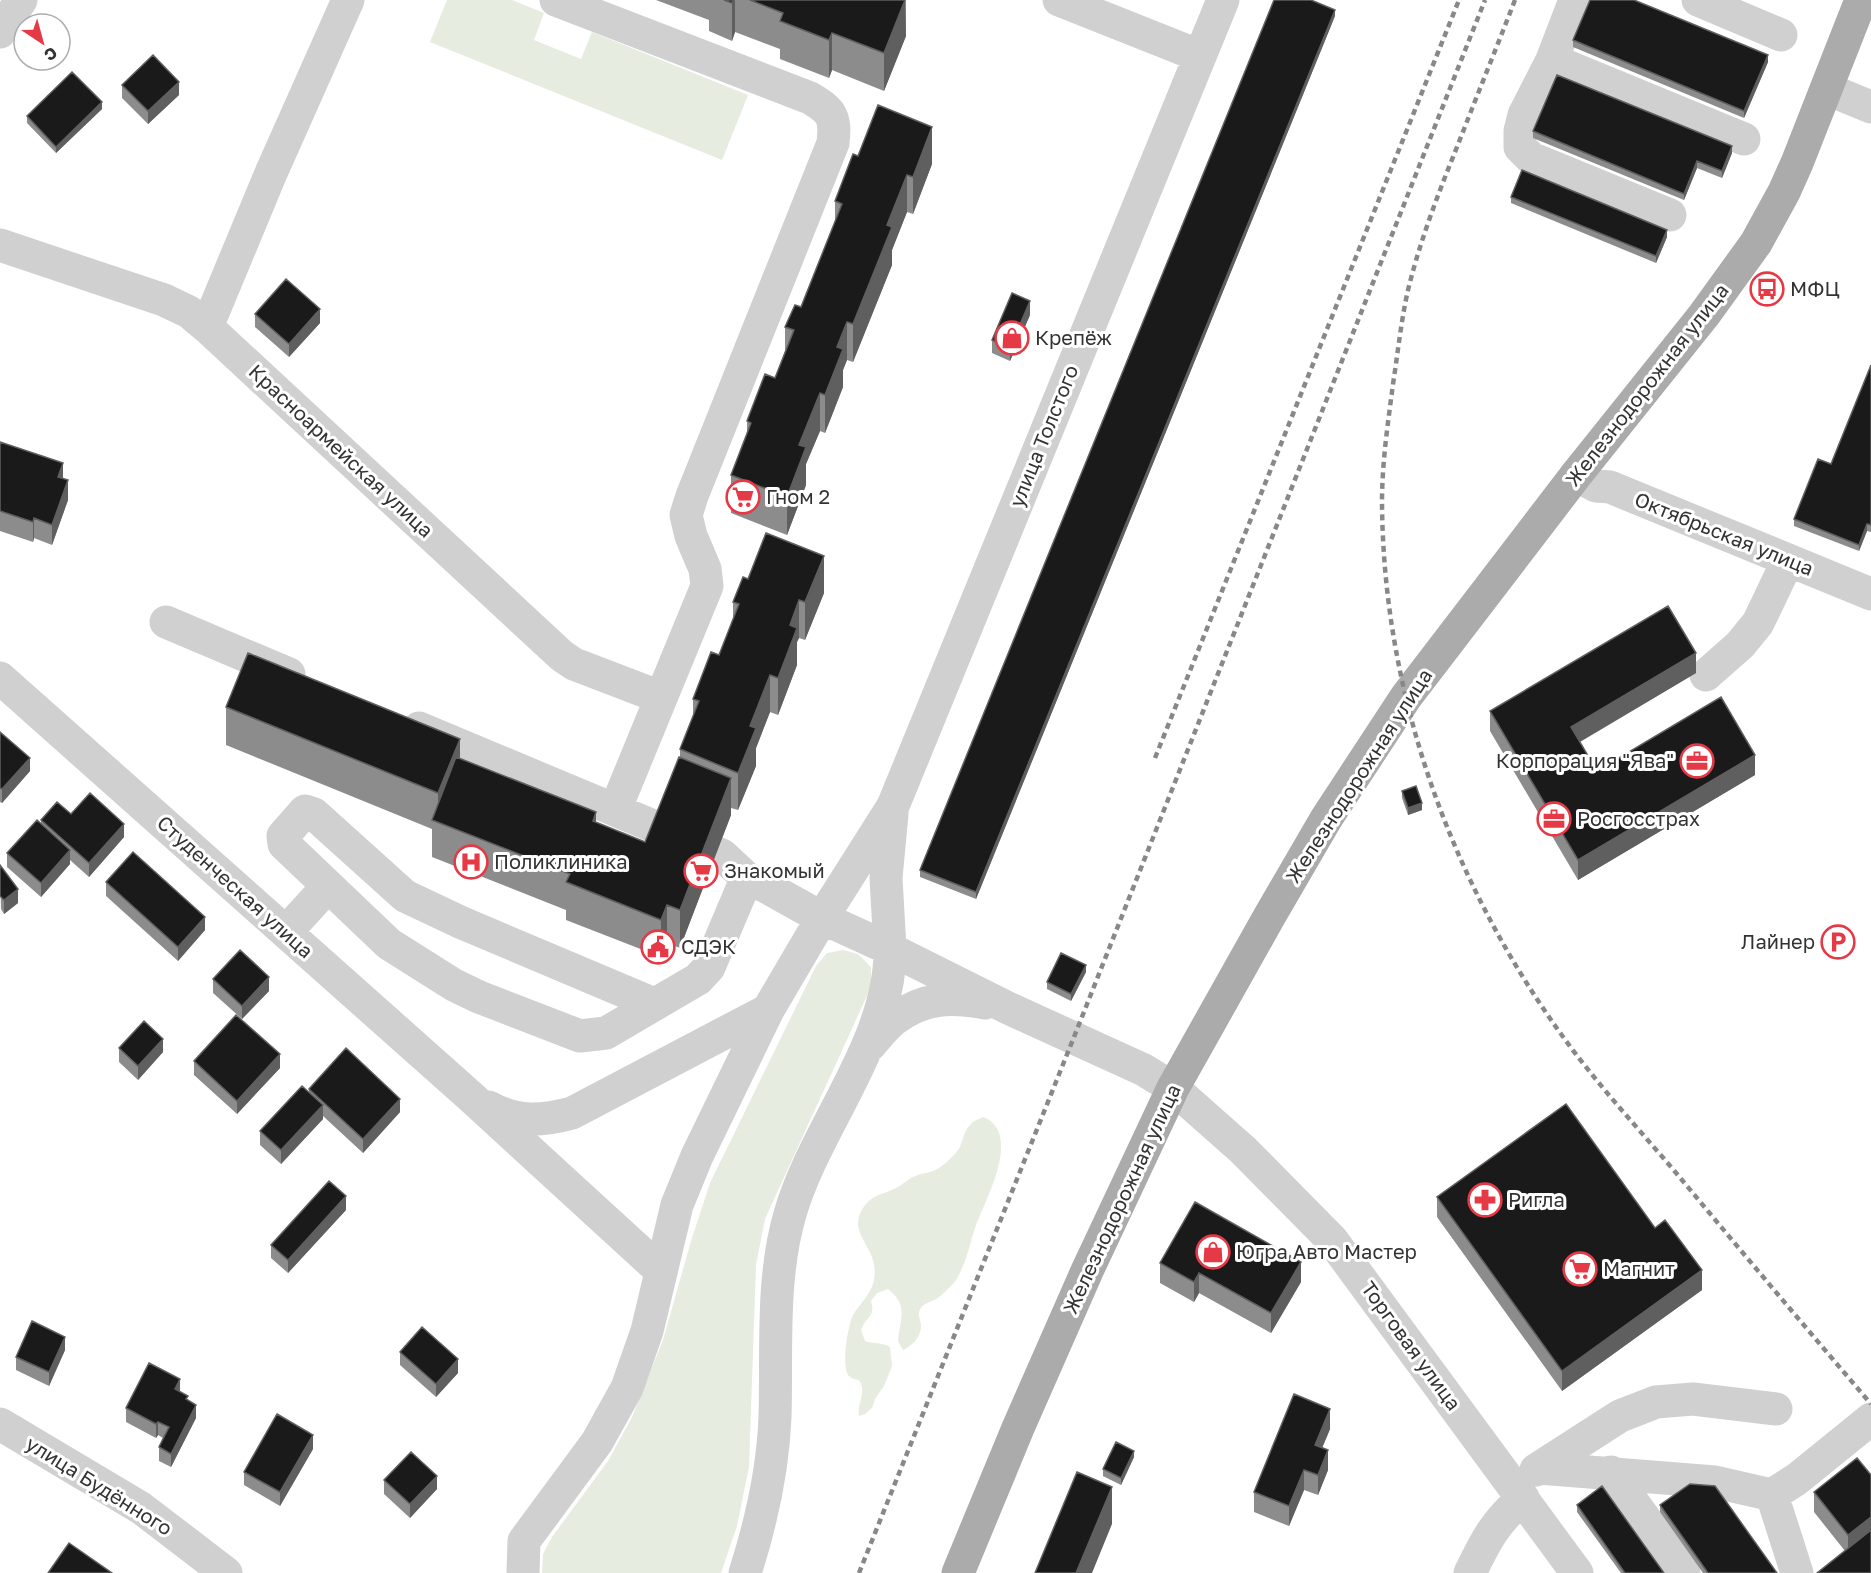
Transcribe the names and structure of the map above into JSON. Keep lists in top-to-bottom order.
{
  "streets": {
    "main road": ["Железнодорожная улица"],
    "street": [
      "улица Толстого",
      "Красноармейская улица",
      "Октябрьская улица",
      "Студенческая улица",
      "Торговая улица",
      "улица Будённого"
    ]
  },
  "crossings": [
    ["Железнодорожная улица", "Октябрьская улица"],
    ["Железнодорожная улица", "Торговая улица"]
  ],
  "places": {
    "bus stop": ["МФЦ"],
    "shop": ["Крепёж", "Югра Авто Мастер"],
    "supermarket": ["Гном 2", "Знакомый", "Магнит"],
    "office": ["Корпорация \"Ява\"", "Росгосстрах"],
    "hospital": ["Поликлиника"],
    "parking": ["Лайнер"],
    "public building": ["СДЭК"],
    "pharmacy": ["Ригла"]
  },
  "north": "bottom right"
}
